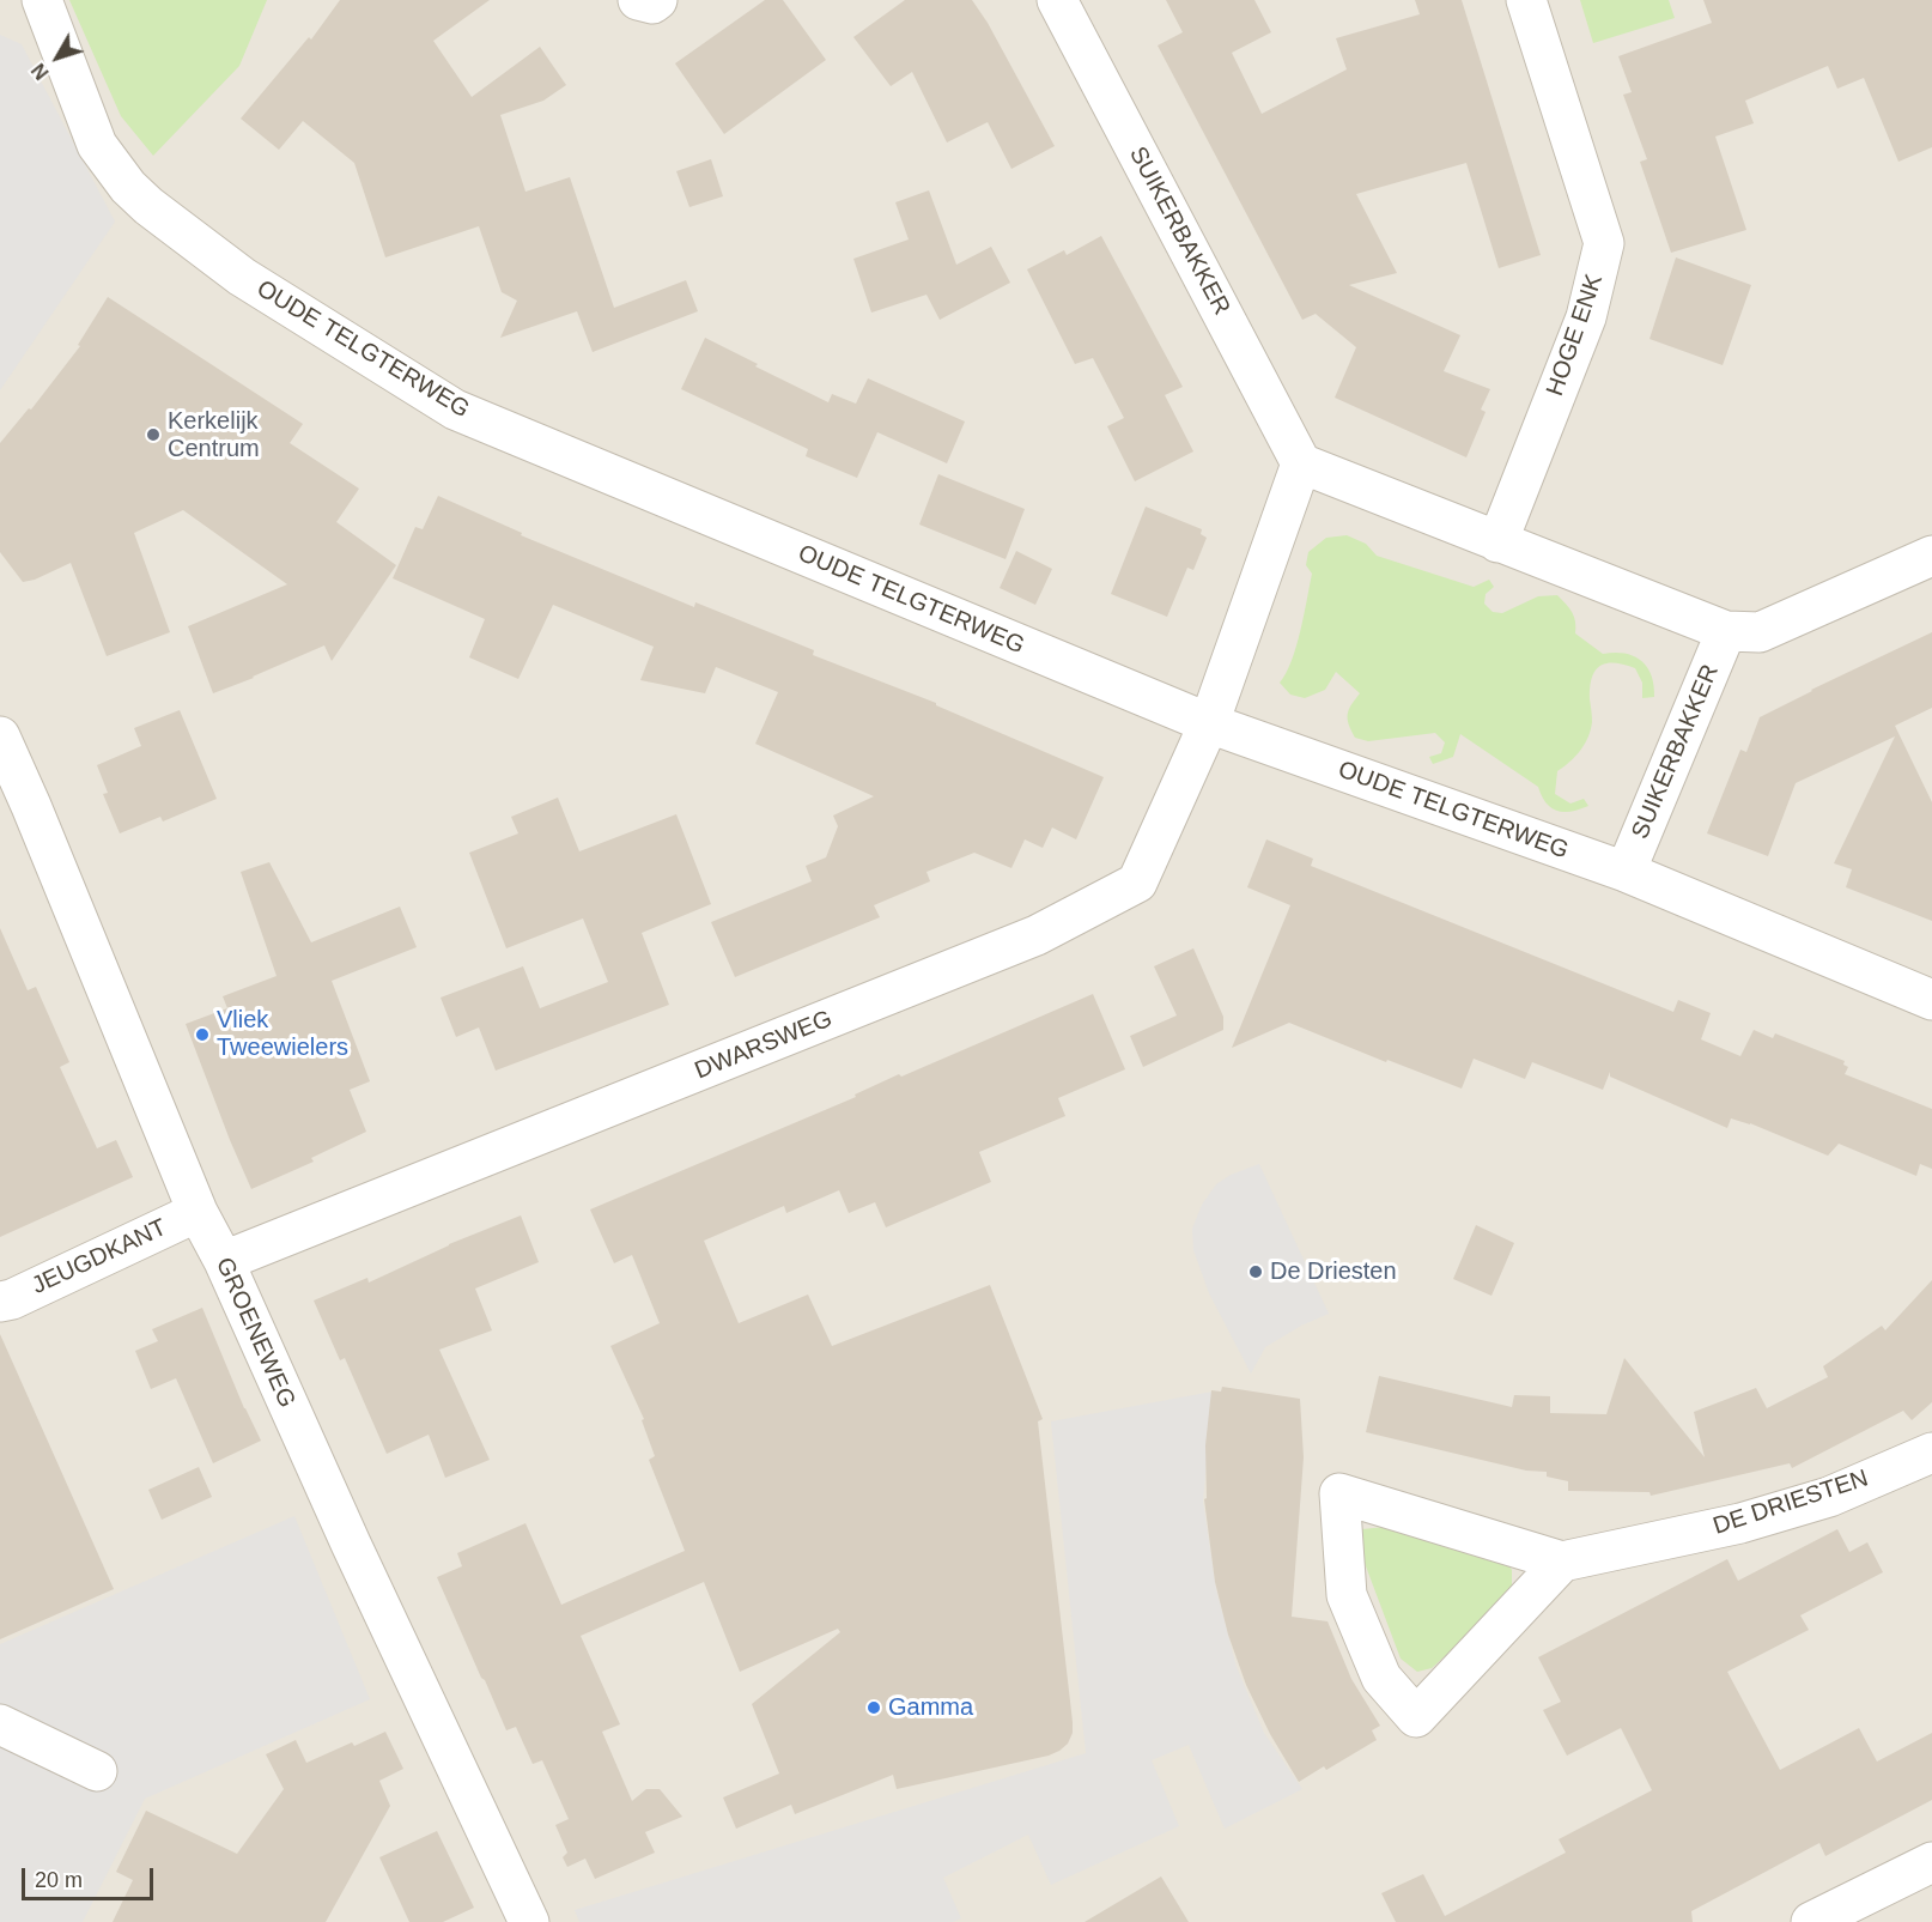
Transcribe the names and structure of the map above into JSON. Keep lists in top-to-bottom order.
{
  "streets": {
    "street": [
      "SUIKERBAKKER",
      "HOGE ENK",
      "OUDE TELGTERWEG",
      "DWARSWEG",
      "JEUGDKANT",
      "GROENEWEG",
      "DE DRIESTEN"
    ]
  },
  "crossings": [
    ["SUIKERBAKKER", "OUDE TELGTERWEG"],
    ["OUDE TELGTERWEG", "DWARSWEG"],
    ["DWARSWEG", "GROENEWEG"],
    ["JEUGDKANT", "GROENEWEG"]
  ],
  "places": [
    "Kerkelijk Centrum",
    "Vliek Tweewielers",
    "De Driesten",
    "Gamma"
  ],
  "scale_bar": "20 m",
  "north": "bottom left"
}
